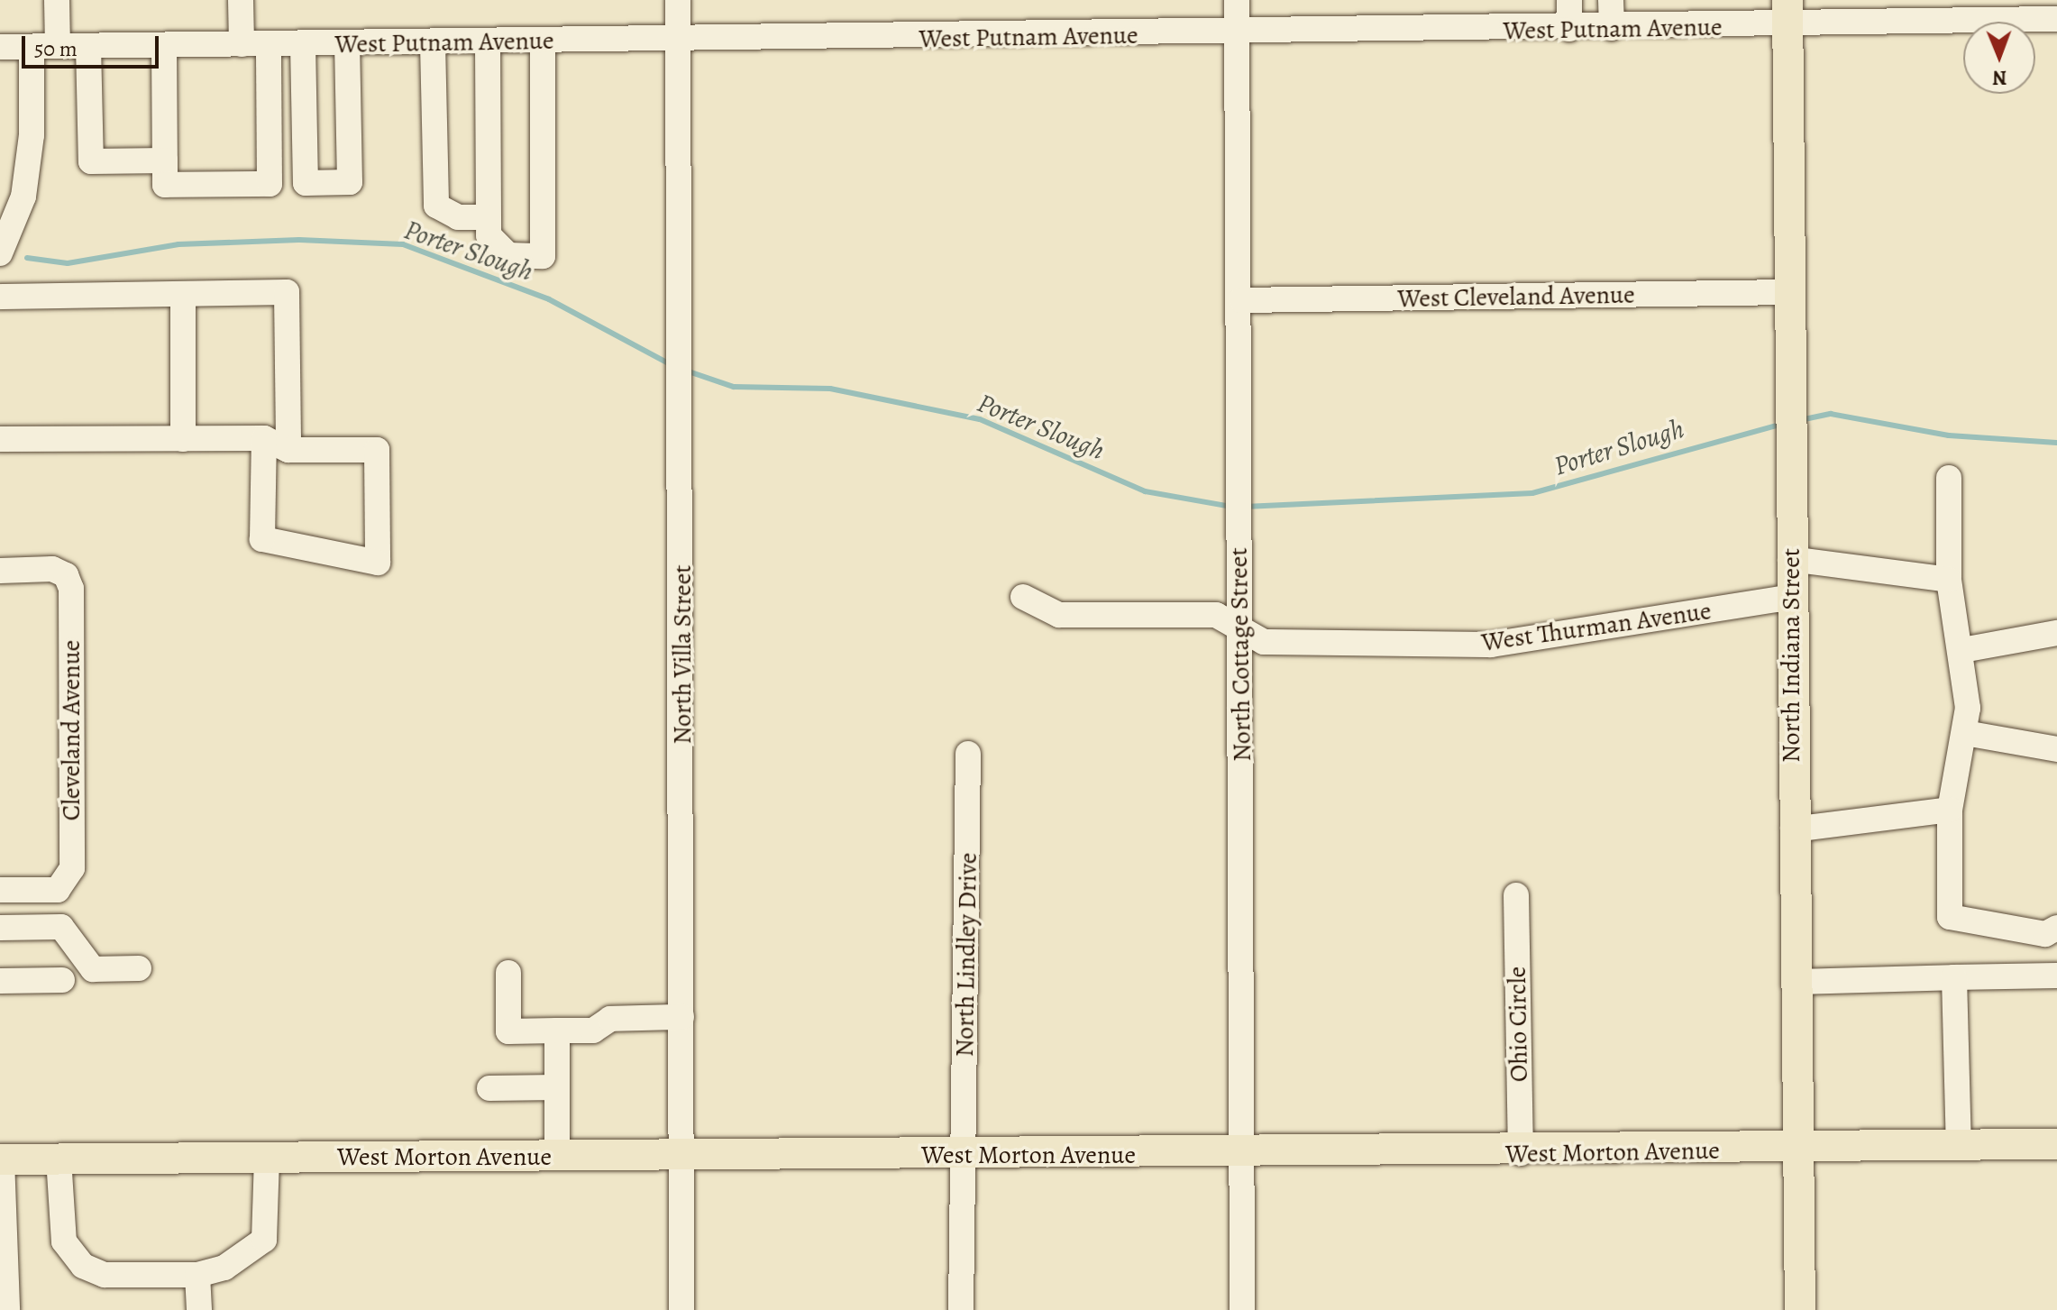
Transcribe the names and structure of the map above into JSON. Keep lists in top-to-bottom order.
{
  "streets": {
    "main road": ["North Indiana Street", "West Morton Avenue"],
    "street": [
      "West Putnam Avenue",
      "West Cleveland Avenue",
      "West Thurman Avenue",
      "North Villa Street",
      "North Cottage Street",
      "Cleveland Avenue",
      "North Lindley Drive",
      "Ohio Circle"
    ]
  },
  "crossings": [
    ["West Putnam Avenue", "North Villa Street"],
    ["West Putnam Avenue", "North Cottage Street"],
    ["West Putnam Avenue", "North Indiana Street"],
    ["West Cleveland Avenue", "North Cottage Street"],
    ["West Cleveland Avenue", "North Indiana Street"],
    ["West Thurman Avenue", "North Cottage Street"],
    ["West Thurman Avenue", "North Indiana Street"],
    ["North Villa Street", "West Morton Avenue"],
    ["North Cottage Street", "West Morton Avenue"],
    ["North Indiana Street", "West Morton Avenue"],
    ["North Lindley Drive", "West Morton Avenue"],
    ["Ohio Circle", "West Morton Avenue"]
  ],
  "water": ["Porter Slough"],
  "scale_bar": "50 m",
  "north": "bottom"
}
